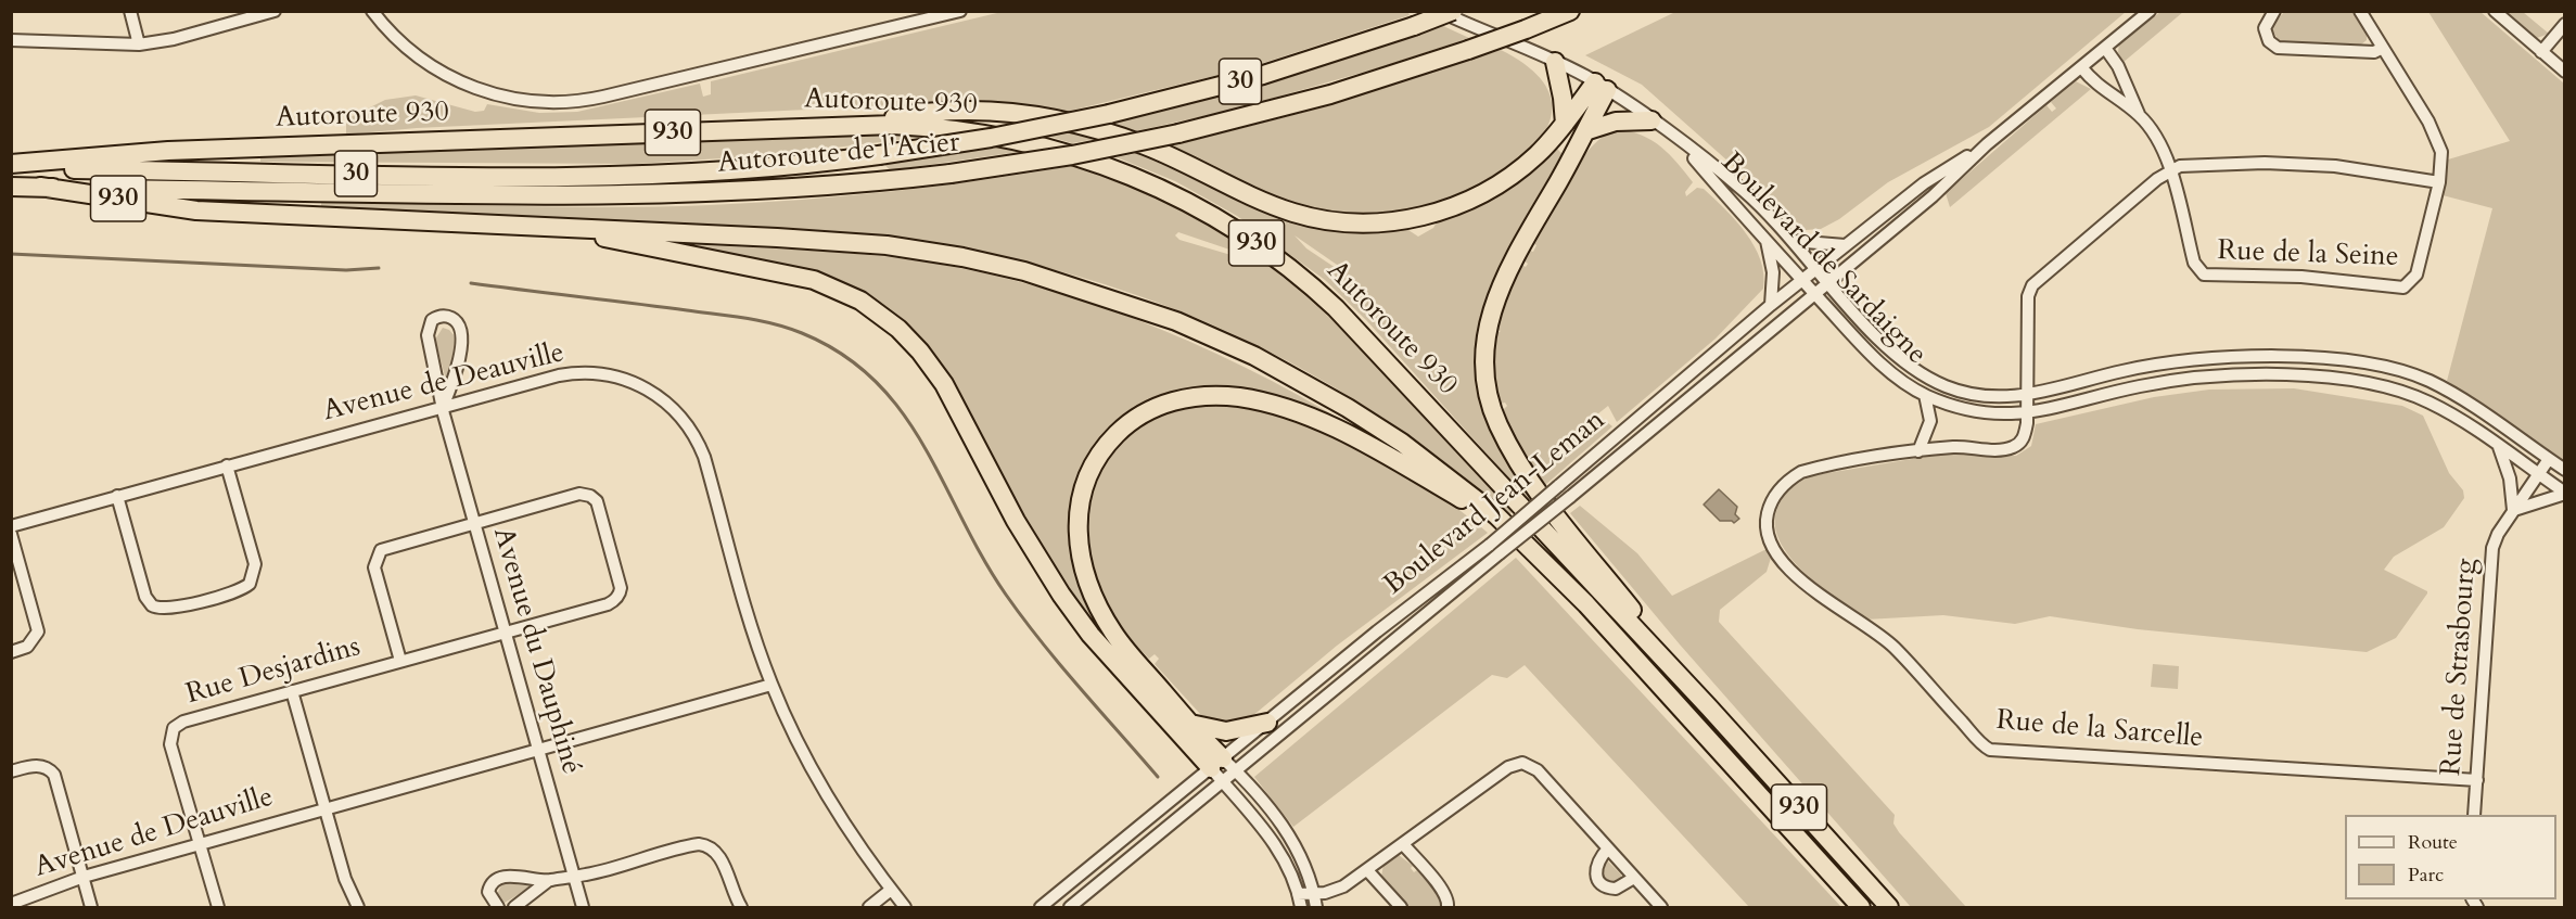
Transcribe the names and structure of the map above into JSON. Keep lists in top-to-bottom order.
{
  "streets": {
    "highway": [
      "30",
      "Autoroute 930",
      "930",
      "Autoroute de l'Acier"
    ],
    "street": [
      "Rue de la Seine",
      "Boulevard de Sardaigne",
      "Avenue de Deauville",
      "Boulevard Jean-Leman",
      "Avenue du Dauphiné",
      "Rue de Strasbourg",
      "Rue Desjardins",
      "Rue de la Sarcelle"
    ]
  },
  "crossings": [
    ["Autoroute 930", "Autoroute de l'Acier"],
    ["930", "Autoroute de l'Acier"],
    ["Rue de la Seine", "Boulevard Jean-Leman"],
    ["Rue de la Seine", "Rue de la Sarcelle"],
    ["Boulevard de Sardaigne", "Boulevard Jean-Leman"],
    ["Boulevard de Sardaigne", "Rue de Strasbourg"],
    ["Boulevard de Sardaigne", "Rue de la Sarcelle"],
    ["Avenue de Deauville", "Avenue du Dauphiné"],
    ["Avenue de Deauville", "Rue Desjardins"],
    ["Avenue du Dauphiné", "Rue Desjardins"],
    ["Rue de Strasbourg", "Rue de la Sarcelle"]
  ],
  "legend": ["Route", "Parc"]
}
